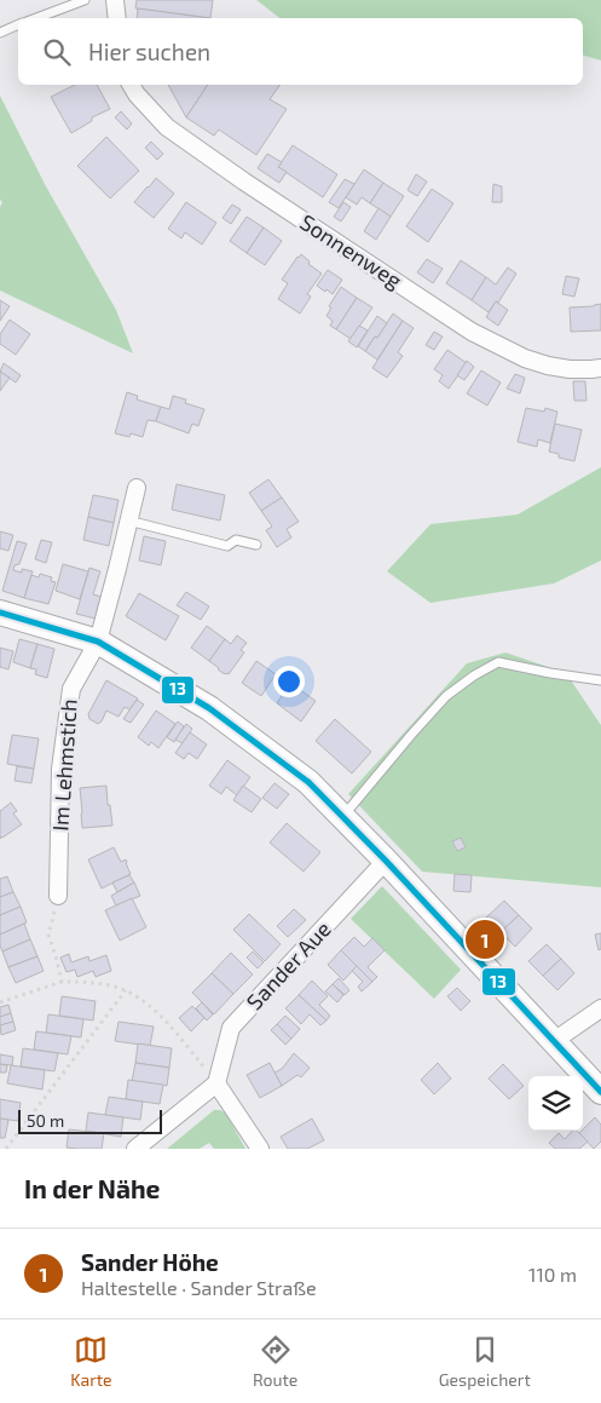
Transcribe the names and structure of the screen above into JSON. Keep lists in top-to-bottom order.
{
  "streets": {
    "street": ["Sonnenweg", "Im Lehmstich", "Sander Aue"]
  },
  "lines": ["transit line 13"],
  "scale_bar": "50 m",
  "page": {
    "search": "Hier suchen",
    "pins": "1",
    "scale": "50 m",
    "heading": "In der Nähe",
    "list": [
      {
        "mark": "1",
        "name": "Sander Höhe",
        "note": "Haltestelle · Sander Straße",
        "value": "110 m"
      }
    ],
    "nav": ["Karte", "Route", "Gespeichert"]
  }
}
